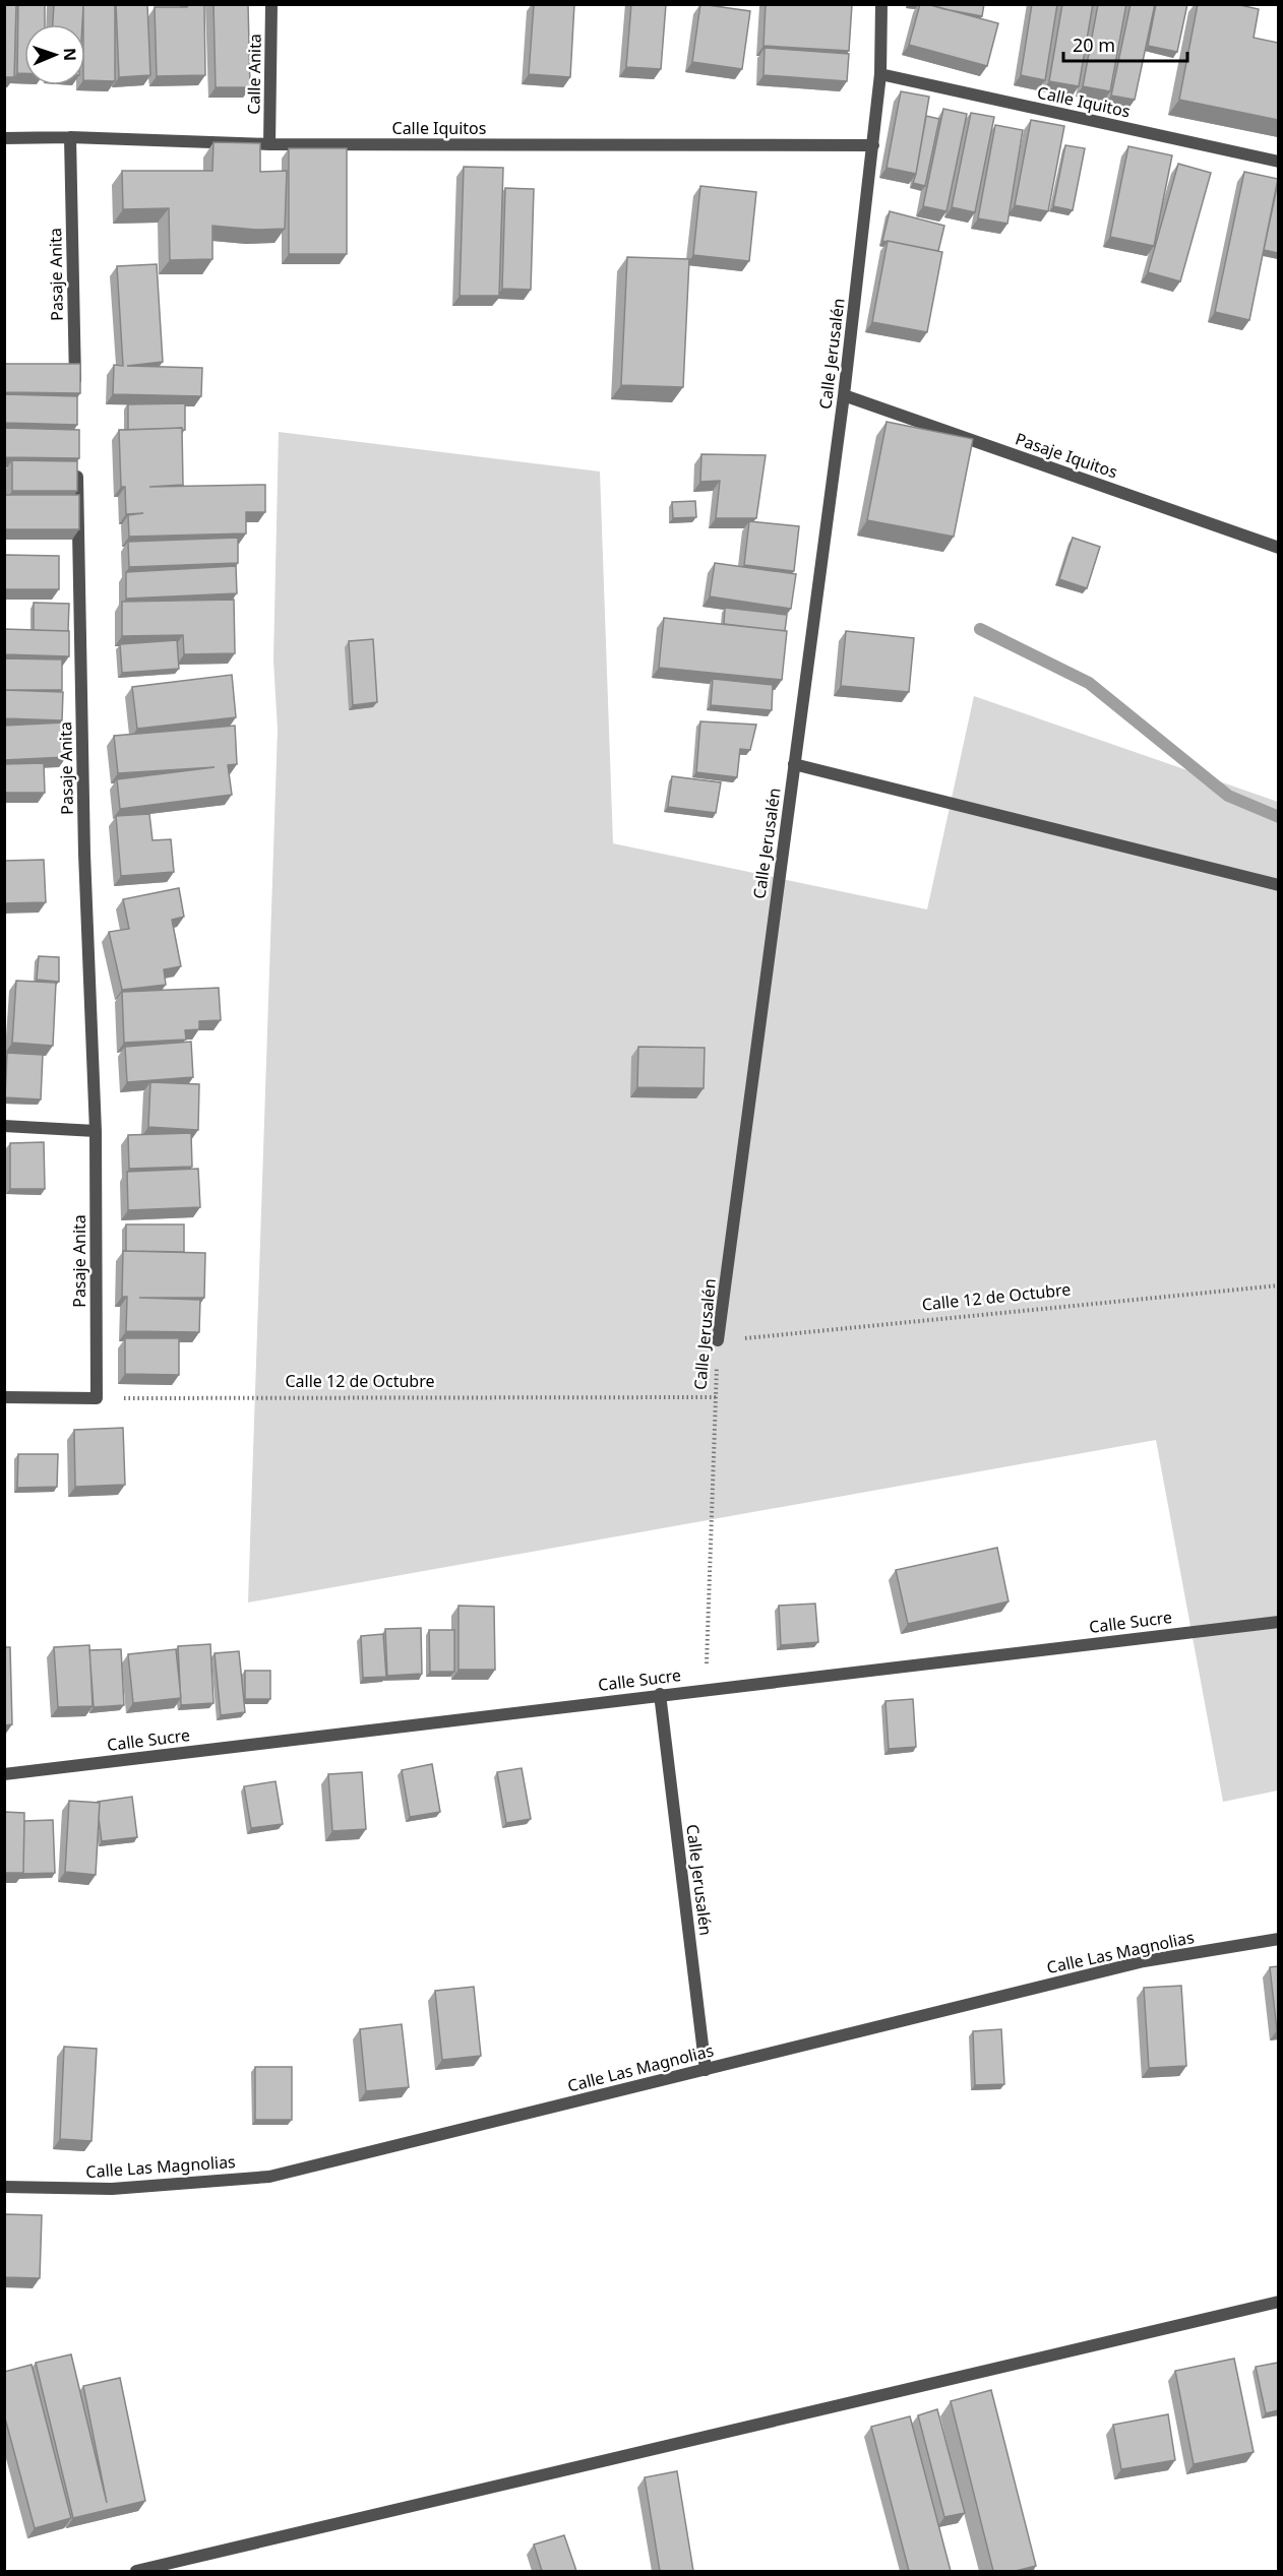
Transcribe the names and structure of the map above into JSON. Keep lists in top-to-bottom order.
{
  "streets": {
    "street": [
      "Calle Anita",
      "Calle Iquitos",
      "Pasaje Anita",
      "Calle Jerusalén",
      "Pasaje Iquitos",
      "Calle Sucre",
      "Calle Las Magnolias"
    ],
    "path": ["Calle 12 de Octubre"]
  },
  "crossings": [
    ["Calle Anita", "Calle Iquitos"],
    ["Calle Iquitos", "Pasaje Anita"],
    ["Calle Iquitos", "Calle Jerusalén"],
    ["Pasaje Anita", "Calle 12 de Octubre"],
    ["Calle Jerusalén", "Pasaje Iquitos"],
    ["Calle Jerusalén", "Calle 12 de Octubre"],
    ["Calle Jerusalén", "Calle Sucre"],
    ["Calle Jerusalén", "Calle Las Magnolias"]
  ],
  "scale_bar": "20 m",
  "north": "right"
}
